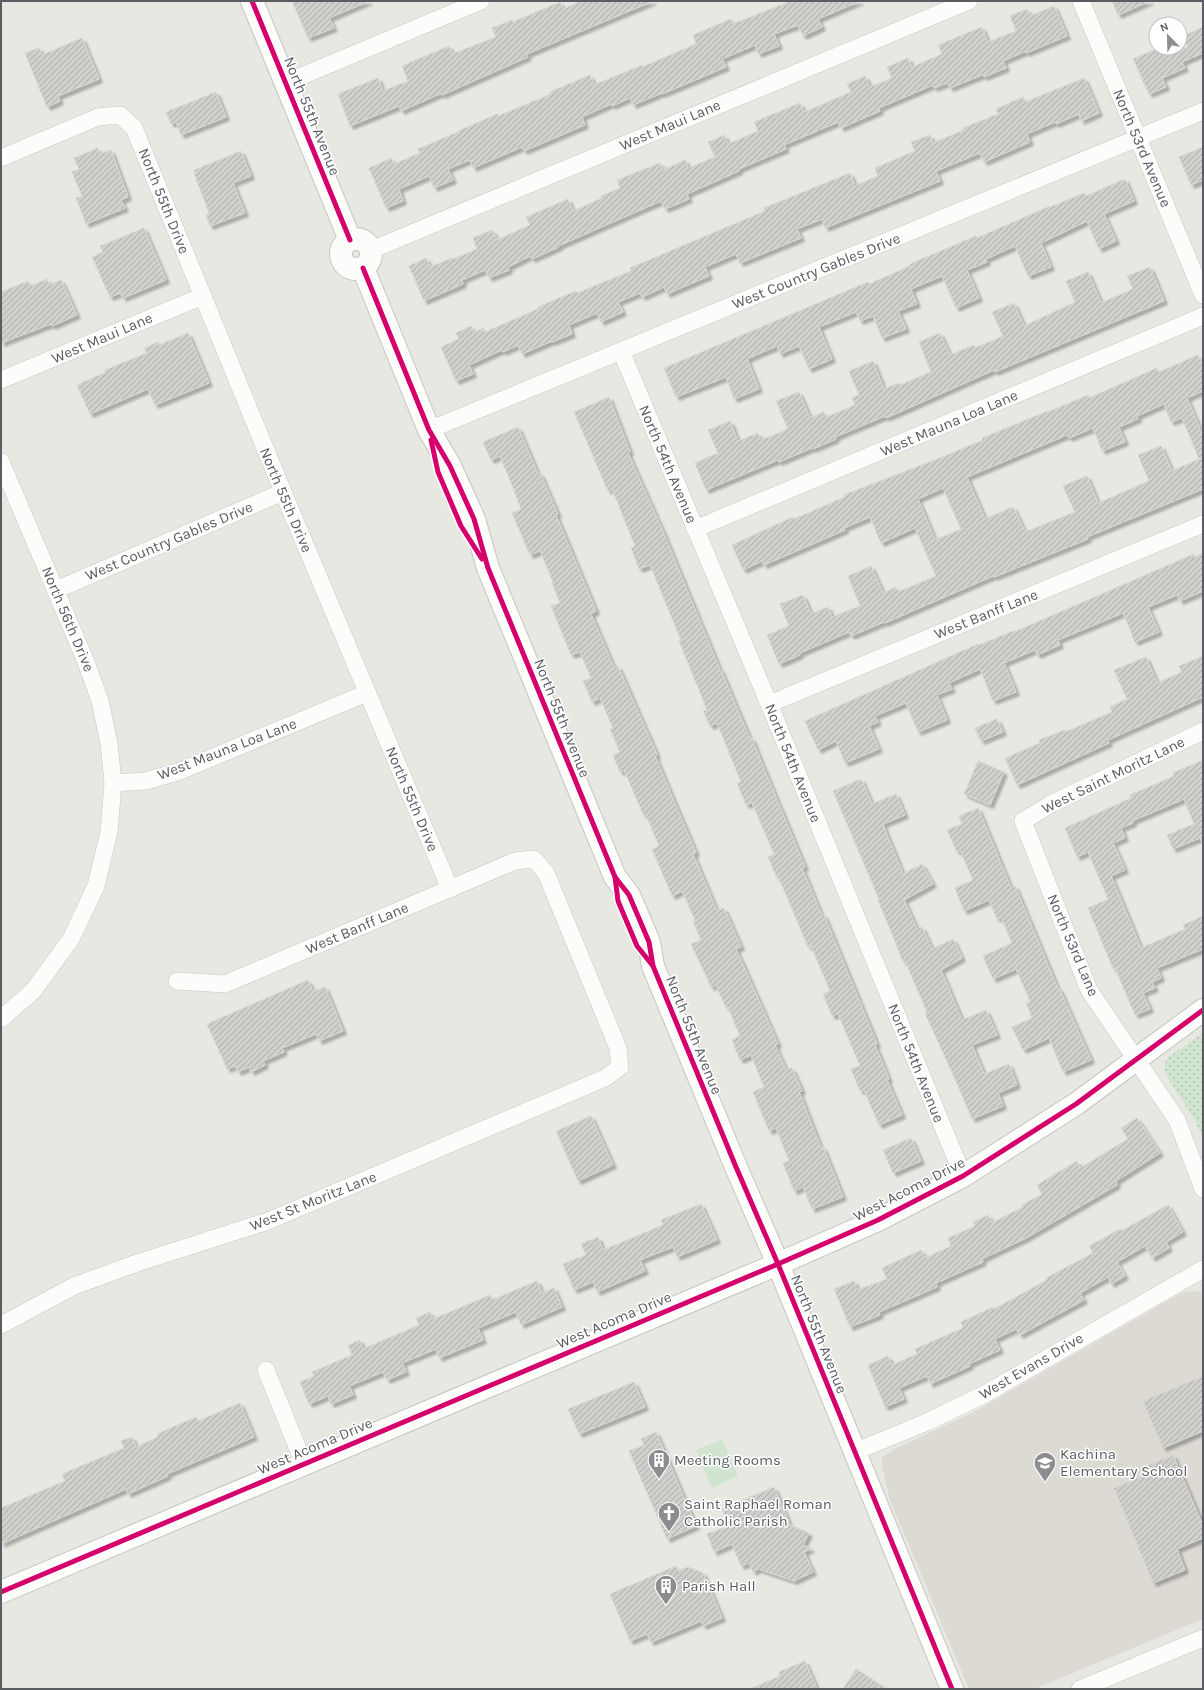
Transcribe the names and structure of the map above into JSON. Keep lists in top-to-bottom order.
{
  "streets": {
    "street": [
      "North 55th Avenue",
      "West Maui Lane",
      "North 53rd Avenue",
      "North 55th Drive",
      "West Country Gables Drive",
      "West Mauna Loa Lane",
      "North 54th Avenue",
      "West Banff Lane",
      "North 56th Drive",
      "West Saint Moritz Lane",
      "North 53rd Lane",
      "West Acoma Drive",
      "West St Moritz Lane",
      "West Evans Drive"
    ]
  },
  "crossings": [
    ["North 55th Avenue", "West Maui Lane"],
    ["North 55th Avenue", "West Country Gables Drive"],
    ["North 55th Avenue", "West Acoma Drive"],
    ["North 55th Avenue", "West Evans Drive"],
    ["West Maui Lane", "North 55th Drive"],
    ["North 53rd Avenue", "West Country Gables Drive"],
    ["North 55th Drive", "West Country Gables Drive"],
    ["North 55th Drive", "West Mauna Loa Lane"],
    ["North 55th Drive", "West Banff Lane"],
    ["West Country Gables Drive", "North 54th Avenue"],
    ["West Country Gables Drive", "North 56th Drive"],
    ["West Mauna Loa Lane", "North 54th Avenue"],
    ["West Mauna Loa Lane", "North 56th Drive"],
    ["North 54th Avenue", "West Banff Lane"],
    ["North 54th Avenue", "West Acoma Drive"],
    ["West Banff Lane", "West St Moritz Lane"],
    ["West Saint Moritz Lane", "North 53rd Lane"],
    ["North 53rd Lane", "West Acoma Drive"]
  ],
  "places": {
    "building": ["Meeting Rooms", "Parish Hall"],
    "school or university": ["Kachina Elementary School"],
    "church": ["Saint Raphael Roman Catholic Parish"]
  },
  "north": "top left"
}
